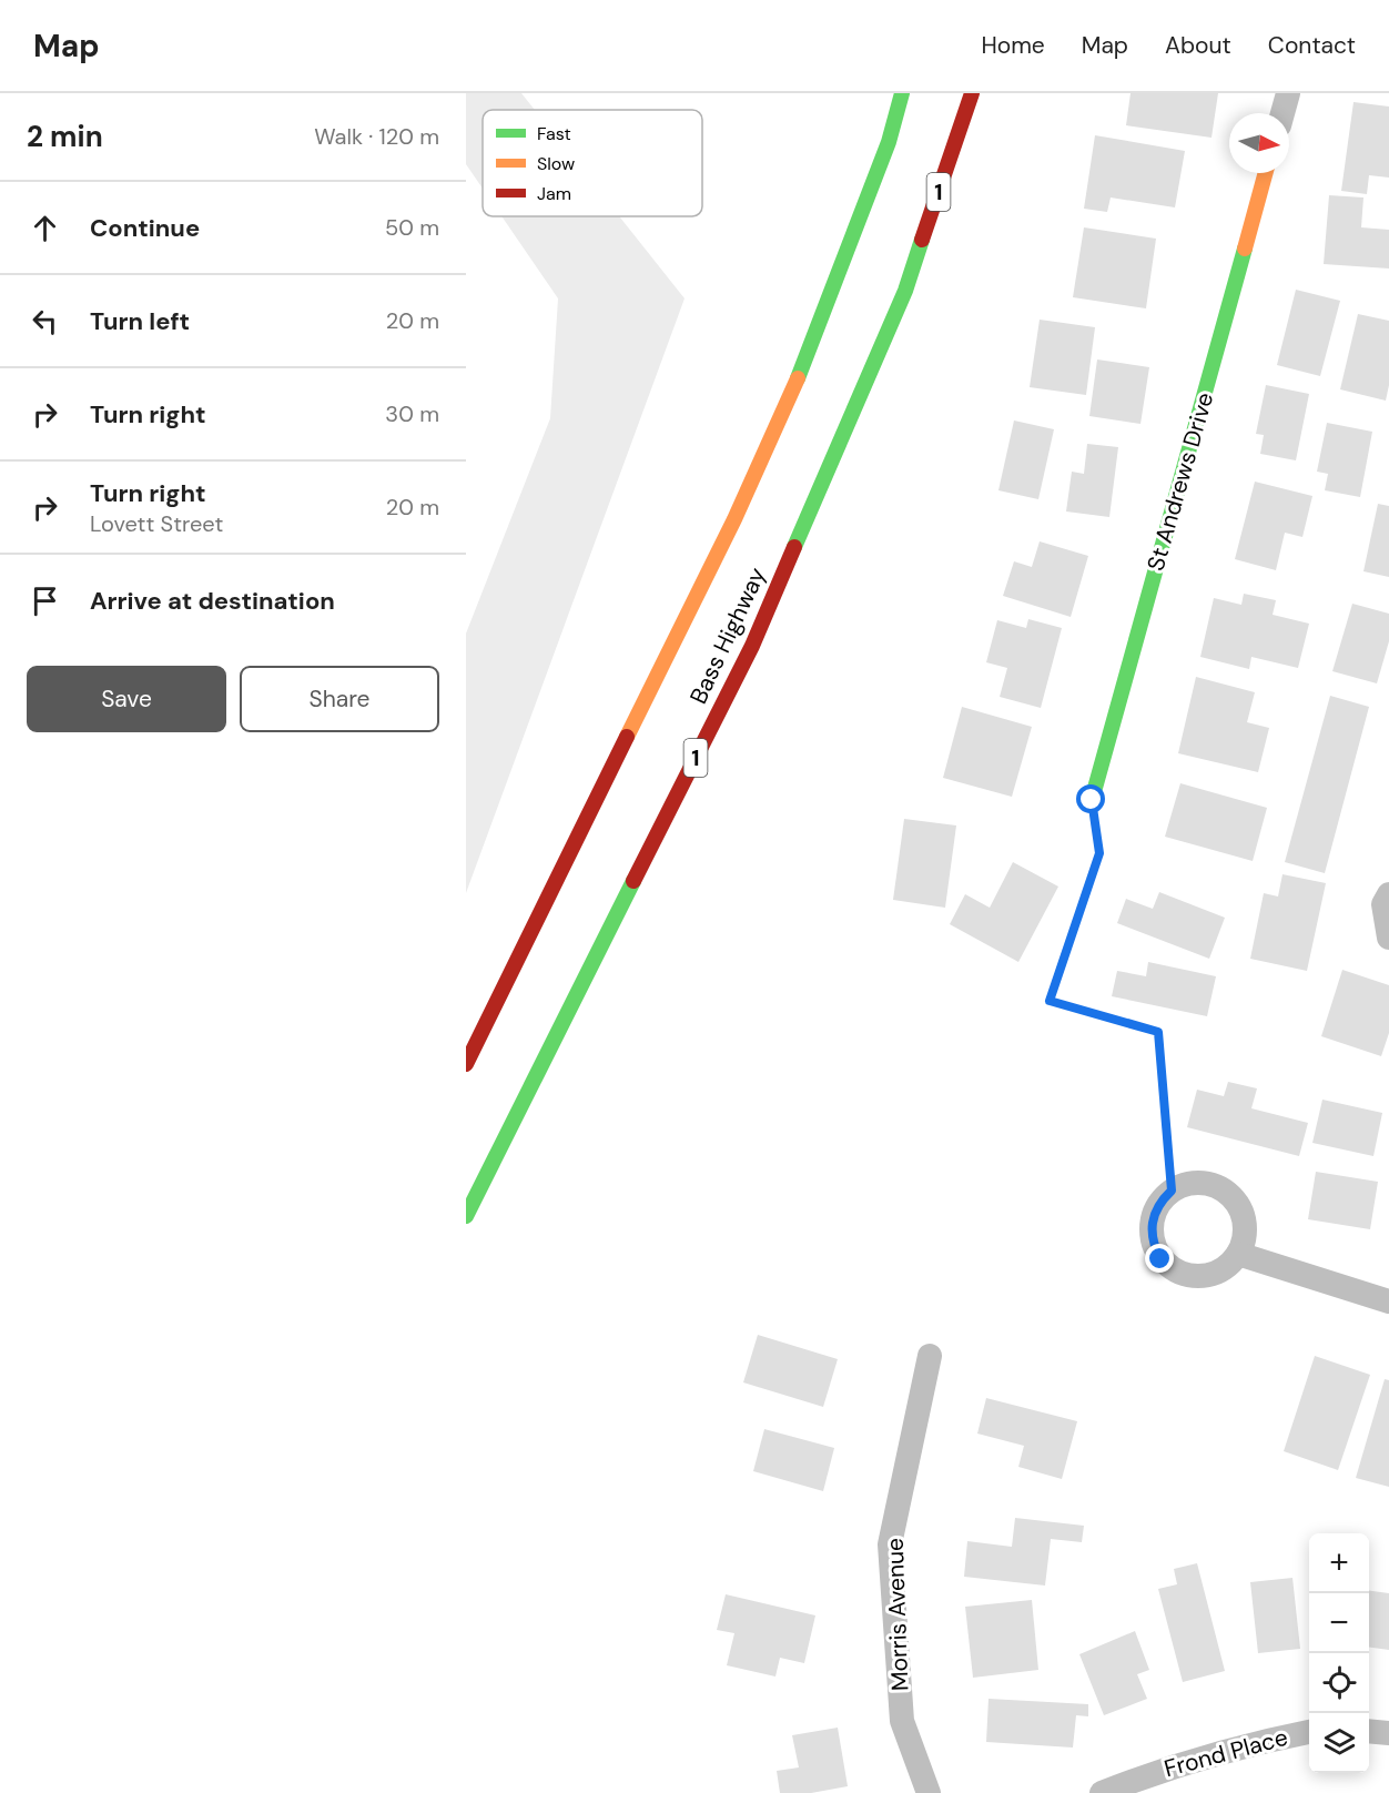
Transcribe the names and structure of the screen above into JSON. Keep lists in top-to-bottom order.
{
  "streets": {
    "main road": ["1", "St Andrews Drive", "Bass Highway"],
    "street": ["Morris Avenue", "Frond Place"]
  },
  "legend": ["Fast", "Slow", "Jam"],
  "north": "right",
  "page": {
    "header": "Map",
    "nav": [
      "Home",
      "Map",
      "About",
      "Contact"
    ],
    "heading": ["2 min", "Walk · 120 m"],
    "list": [
      ["Continue", "50 m"],
      ["Turn left", "20 m"],
      ["Turn right", "30 m"],
      ["Turn right", "Lovett Street", "20 m"],
      "Arrive at destination"
    ],
    "buttons": ["Save", "Share"],
    "map_buttons": ["+", "−"]
  }
}
